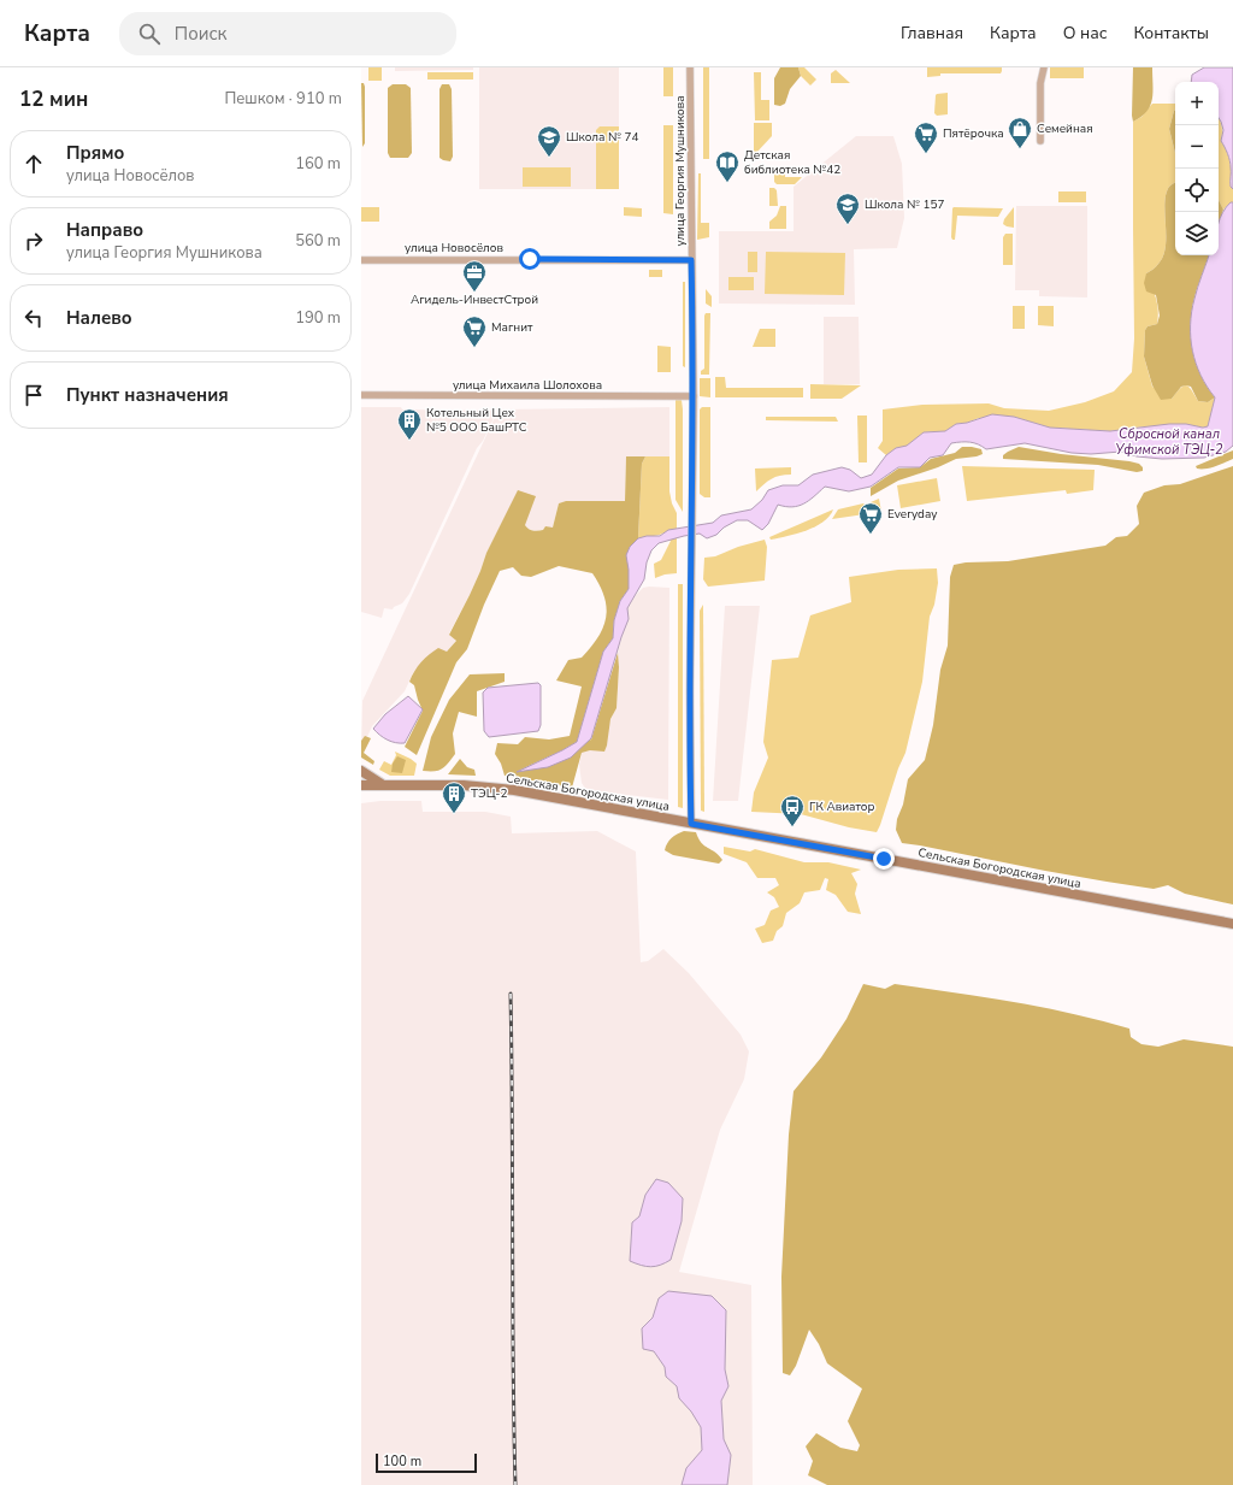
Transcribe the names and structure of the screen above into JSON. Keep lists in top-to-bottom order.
{
  "streets": {
    "main road": ["Сельская Богородская улица"],
    "street": ["улица Георгия Мушникова", "улица Новосёлов", "улица Михаила Шолохова"]
  },
  "crossings": [
    ["улица Георгия Мушникова", "улица Новосёлов"],
    ["улица Георгия Мушникова", "улица Михаила Шолохова"],
    ["улица Георгия Мушникова", "Сельская Богородская улица"]
  ],
  "water": ["Сбросной канал Уфимской ТЭЦ-2"],
  "places": {
    "shop": ["Семейная"],
    "supermarket": ["Пятёрочка", "Магнит", "Everyday"],
    "school or university": ["Школа № 74", "Школа № 157"],
    "library": ["Детская библиотека №42"],
    "office": ["Агидель-ИнвестСтрой"],
    "building": ["Котельный Цех №5 ООО БашРТС", "ТЭЦ-2"],
    "bus stop": ["ГК Авиатор"]
  },
  "scale_bar": "100 m",
  "page": {
    "header": "Карта",
    "search": "Поиск",
    "nav": [
      "Главная",
      "Карта",
      "О нас",
      "Контакты"
    ],
    "heading": ["12 мин", "Пешком · 910 m"],
    "map_buttons": ["+", "−"],
    "list": [
      ["Прямо", "улица Новосёлов", "160 m"],
      ["Направо", "улица Георгия Мушникова", "560 m"],
      ["Налево", "190 m"],
      "Пункт назначения"
    ],
    "scale": "100 m"
  }
}
